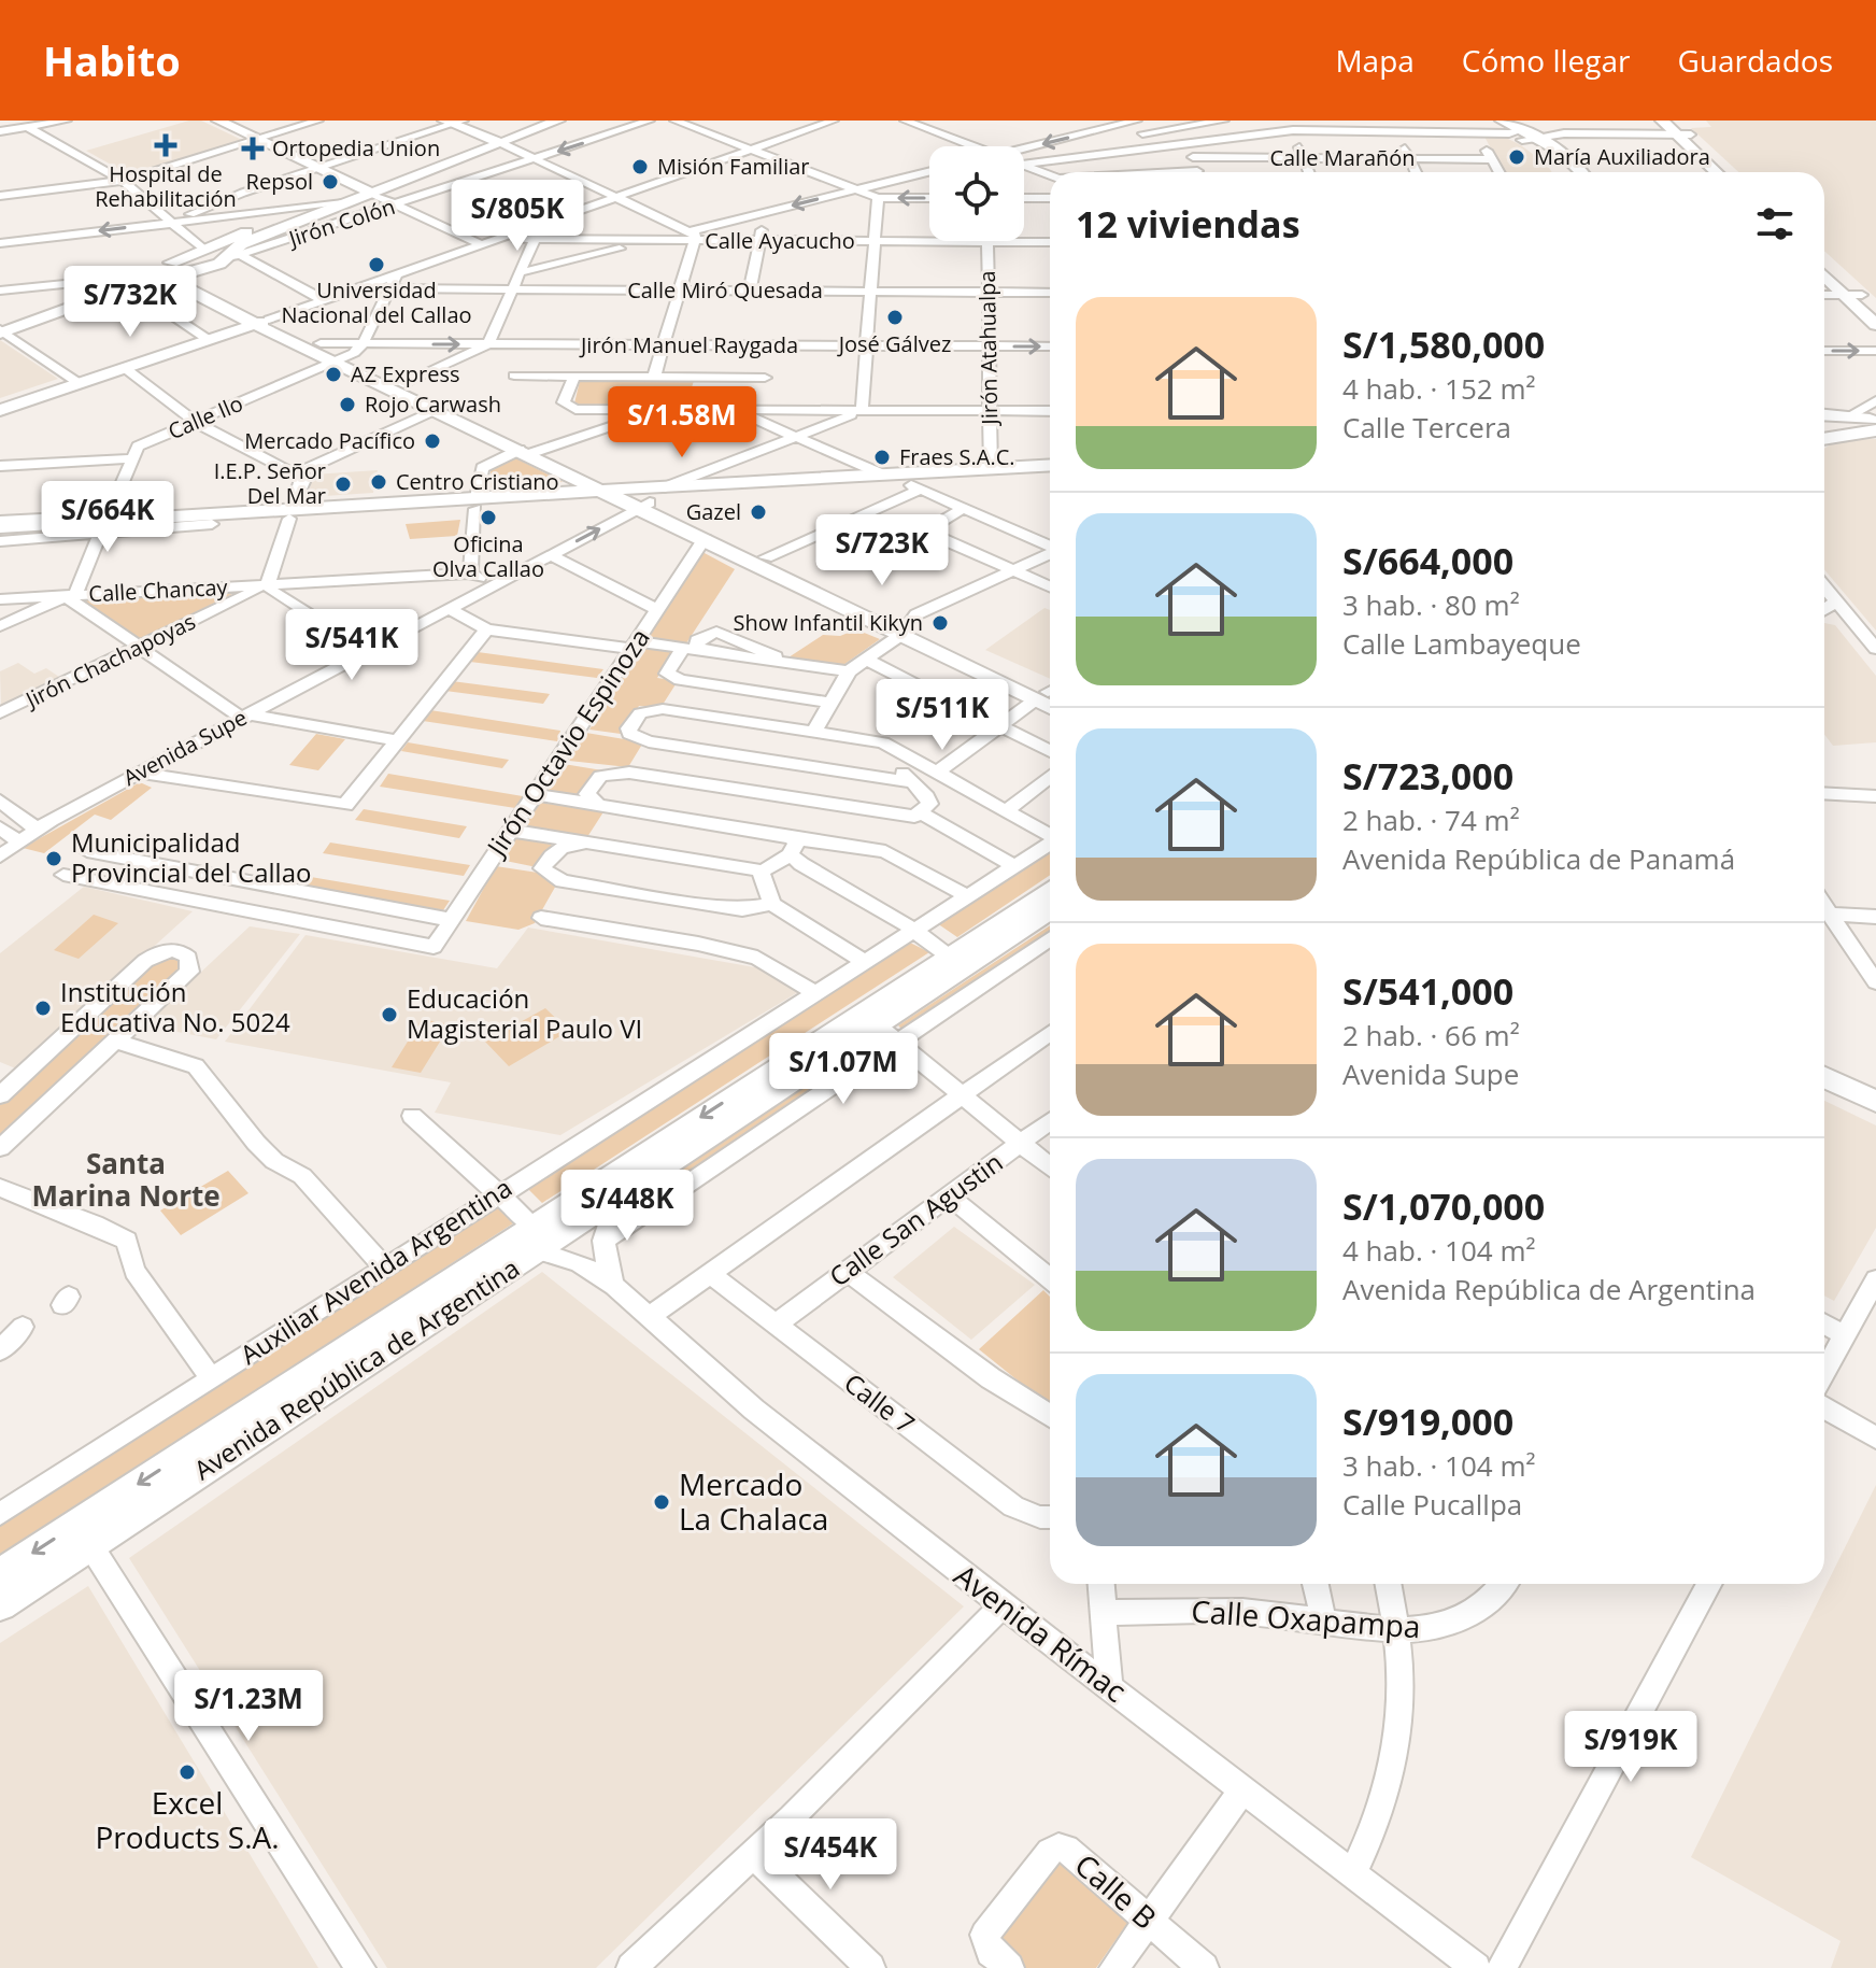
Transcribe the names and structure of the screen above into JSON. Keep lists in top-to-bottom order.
{
  "streets": {
    "main road": ["Avenida República de Argentina"],
    "street": [
      "Calle Marañón",
      "Jirón Colón",
      "Calle Ayacucho",
      "Calle Miró Quesada",
      "Jirón Manuel Raygada",
      "Jirón Atahualpa",
      "Calle Ilo",
      "Calle Chancay",
      "Jirón Chachapoyas",
      "Jirón Octavio Espinoza",
      "Avenida Supe",
      "Calle San Agustin",
      "Auxiliar Avenida Argentina",
      "Calle 7",
      "Calle Oxapampa",
      "Avenida Rímac",
      "Calle B"
    ]
  },
  "crossings": [
    ["Calle Ayacucho", "Jirón Atahualpa"],
    ["Calle Miró Quesada", "Jirón Atahualpa"],
    ["Calle Miró Quesada", "Calle Ilo"],
    ["Jirón Manuel Raygada", "Jirón Atahualpa"],
    ["Jirón Manuel Raygada", "Calle Ilo"],
    ["Calle Chancay", "Jirón Chachapoyas"],
    ["Calle San Agustin", "Calle 7"],
    ["Avenida República de Argentina", "Avenida Rímac"]
  ],
  "districts": ["Santa Marina Norte"],
  "places": {
    "health": ["Hospital de Rehabilitación", "Ortopedia Union"],
    "other": [
      "María Auxiliadora",
      "Misión Familiar",
      "Repsol",
      "Universidad Nacional del Callao",
      "José Gálvez",
      "AZ Express",
      "Rojo Carwash",
      "Mercado Pacífico",
      "Fraes S.A.C.",
      "Centro Cristiano",
      "I.E.P. Señor Del Mar",
      "Gazel",
      "Oficina Olva Callao",
      "Show Infantil Kikyn",
      "Municipalidad Provincial del Callao",
      "Institución Educativa No. 5024",
      "Educación Magisterial Paulo VI",
      "Mercado La Chalaca",
      "Excel Products S.A."
    ]
  },
  "page": {
    "header": "Habito",
    "nav": ["Mapa", "Cómo llegar", "Guardados"],
    "heading": "12 viviendas",
    "price": [
      "S/805K",
      "S/732K",
      "S/1.58M",
      "S/664K",
      "S/723K",
      "S/541K",
      "S/511K",
      "S/1.07M",
      "S/448K",
      "S/1.23M",
      "S/919K",
      "S/454K"
    ],
    "list": [
      {
        "name": "S/1,580,000",
        "note": "4 hab. · 152 m² · Calle Tercera"
      },
      {
        "name": "S/664,000",
        "note": "3 hab. · 80 m² · Calle Lambayeque"
      },
      {
        "name": "S/723,000",
        "note": "2 hab. · 74 m² · Avenida República de Panamá"
      },
      {
        "name": "S/541,000",
        "note": "2 hab. · 66 m² · Avenida Supe"
      },
      {
        "name": "S/1,070,000",
        "note": "4 hab. · 104 m² · Avenida República de Argentina"
      },
      {
        "name": "S/919,000",
        "note": "3 hab. · 104 m² · Calle Pucallpa"
      }
    ]
  }
}
